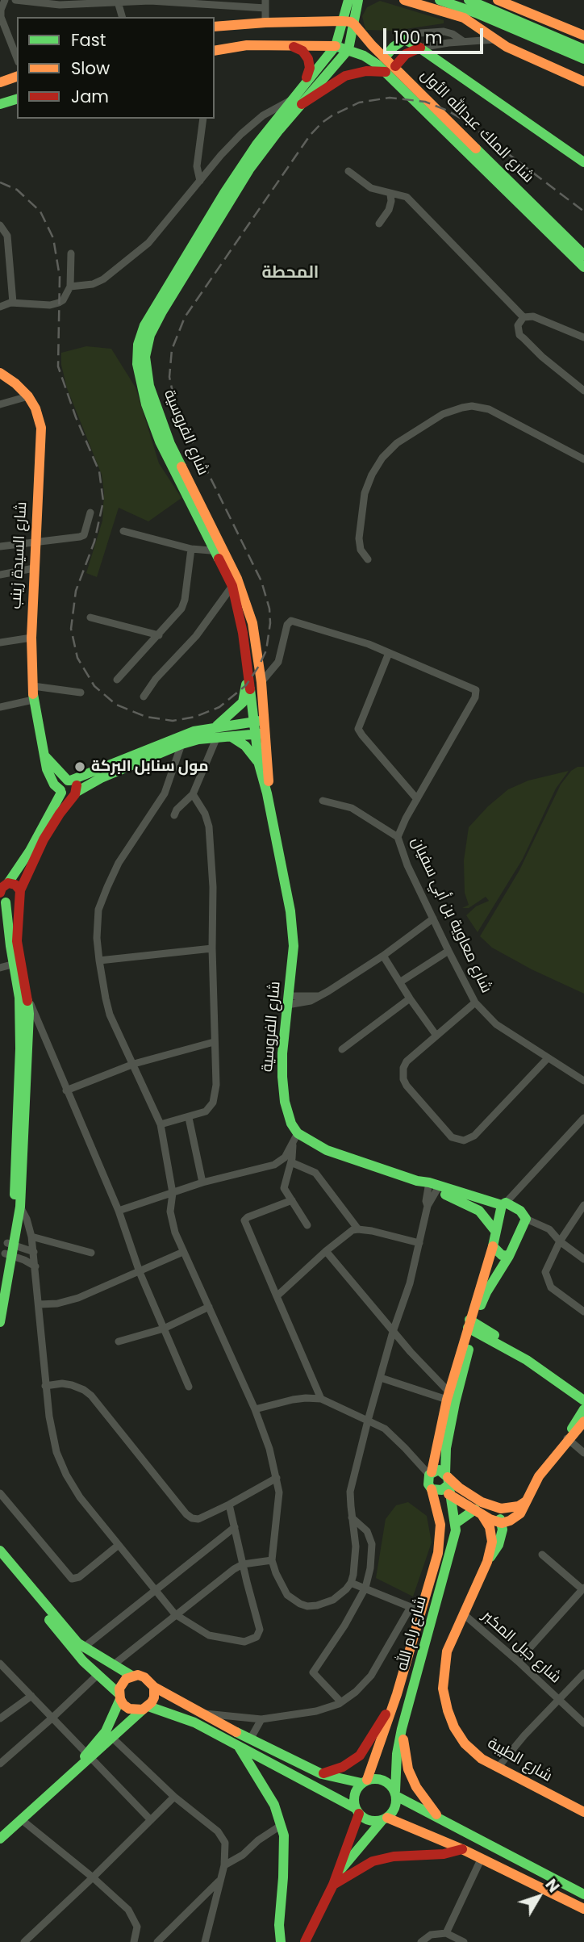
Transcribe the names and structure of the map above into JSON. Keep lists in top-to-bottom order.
{
  "streets": {
    "main road": [
      "شارع الملك عبدالله الأول",
      "شارع الفروسية",
      "شارع السيدة زينب",
      "شارع رام الله",
      "شارع الطيبة"
    ],
    "street": ["شارع معاوية بن أبي سفيان", "شارع جبل المكبر"]
  },
  "crossings": [
    ["شارع الملك عبدالله الأول", "شارع الفروسية"],
    ["شارع الفروسية", "شارع معاوية بن أبي سفيان"],
    ["شارع جبل المكبر", "شارع الطيبة"]
  ],
  "districts": ["المحطة"],
  "places": ["مول سنابل البركة"],
  "legend": ["Fast", "Slow", "Jam"],
  "scale_bar": "100 m",
  "north": "top right"
}
